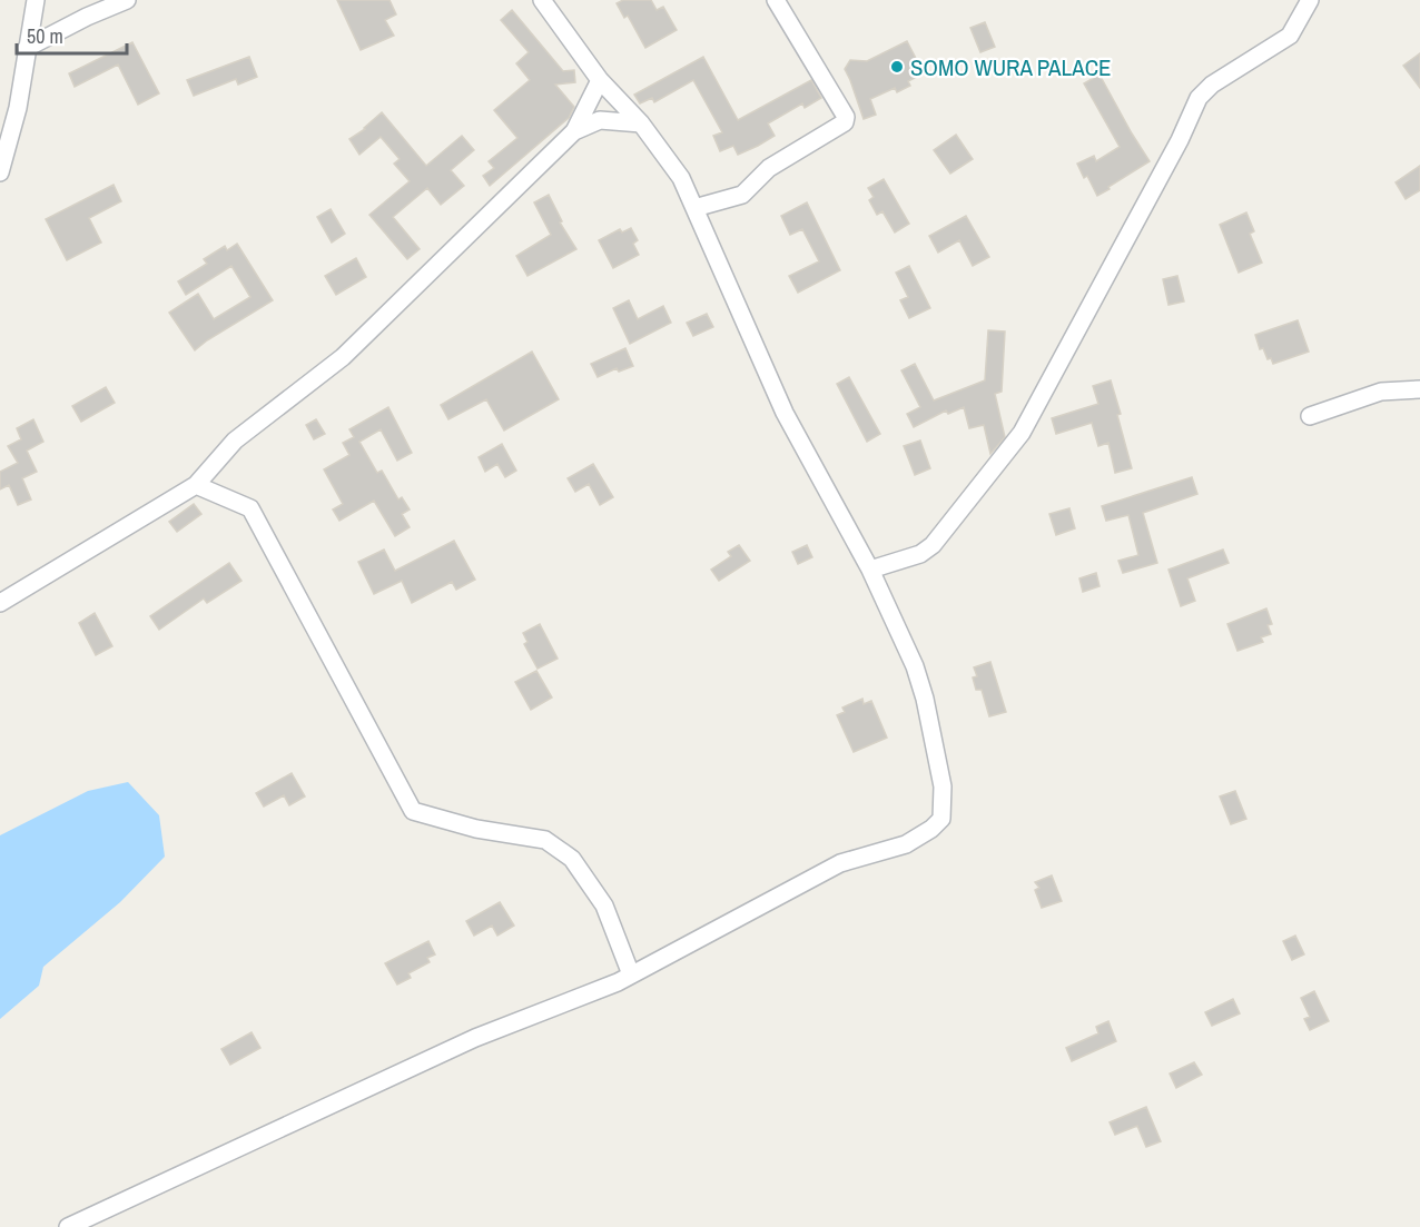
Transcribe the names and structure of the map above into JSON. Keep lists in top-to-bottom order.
{
  "places": ["SOMO WURA PALACE"],
  "scale_bar": "50 m"
}
